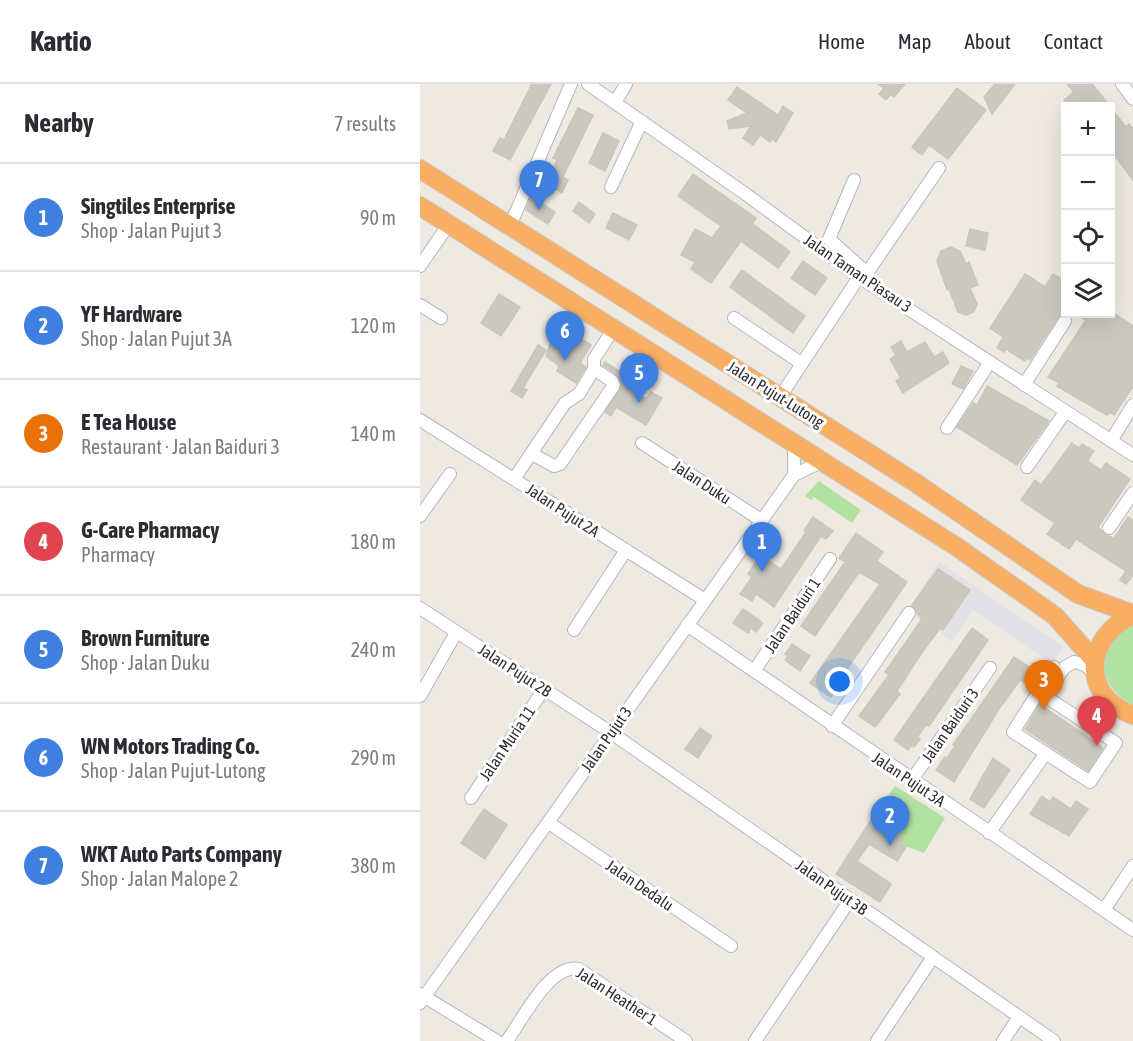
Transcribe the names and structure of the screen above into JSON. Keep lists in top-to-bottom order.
{
  "streets": {
    "highway": ["Jalan Pujut-Lutong"],
    "street": [
      "Jalan Taman Piasau 3",
      "Jalan Duku",
      "Jalan Pujut 2A",
      "Jalan Baiduri 1",
      "Jalan Pujut 2B",
      "Jalan Baiduri 3",
      "Jalan Pujut 3",
      "Jalan Muria 11",
      "Jalan Pujut 3A",
      "Jalan Dedalu",
      "Jalan Pujut 3B",
      "Jalan Heather 1"
    ]
  },
  "crossings": [
    ["Jalan Pujut-Lutong", "Jalan Pujut 3"],
    ["Jalan Duku", "Jalan Pujut 3"],
    ["Jalan Pujut 2A", "Jalan Pujut 3"],
    ["Jalan Baiduri 1", "Jalan Pujut 3A"],
    ["Jalan Pujut 2B", "Jalan Pujut 3"],
    ["Jalan Pujut 2B", "Jalan Muria 11"],
    ["Jalan Pujut 2B", "Jalan Pujut 3B"],
    ["Jalan Baiduri 3", "Jalan Pujut 3A"],
    ["Jalan Pujut 3", "Jalan Pujut 3A"],
    ["Jalan Pujut 3", "Jalan Dedalu"],
    ["Jalan Pujut 3", "Jalan Pujut 3B"]
  ],
  "page": {
    "header": "Kartio",
    "nav": [
      "Home",
      "Map",
      "About",
      "Contact"
    ],
    "heading": ["Nearby", "7 results"],
    "map_buttons": ["+", "−"],
    "pins": [
      "7",
      "6",
      "5",
      "1",
      "3",
      "4",
      "2"
    ],
    "list": [
      {
        "mark": "1",
        "name": "Singtiles Enterprise",
        "note": "Shop · Jalan Pujut 3",
        "value": "90 m"
      },
      {
        "mark": "2",
        "name": "YF Hardware",
        "note": "Shop · Jalan Pujut 3A",
        "value": "120 m"
      },
      {
        "mark": "3",
        "name": "E Tea House",
        "note": "Restaurant · Jalan Baiduri 3",
        "value": "140 m"
      },
      {
        "mark": "4",
        "name": "G-Care Pharmacy",
        "note": "Pharmacy",
        "value": "180 m"
      },
      {
        "mark": "5",
        "name": "Brown Furniture",
        "note": "Shop · Jalan Duku",
        "value": "240 m"
      },
      {
        "mark": "6",
        "name": "WN Motors Trading Co.",
        "note": "Shop · Jalan Pujut-Lutong",
        "value": "290 m"
      },
      {
        "mark": "7",
        "name": "WKT Auto Parts Company",
        "note": "Shop · Jalan Malope 2",
        "value": "380 m"
      }
    ]
  }
}
